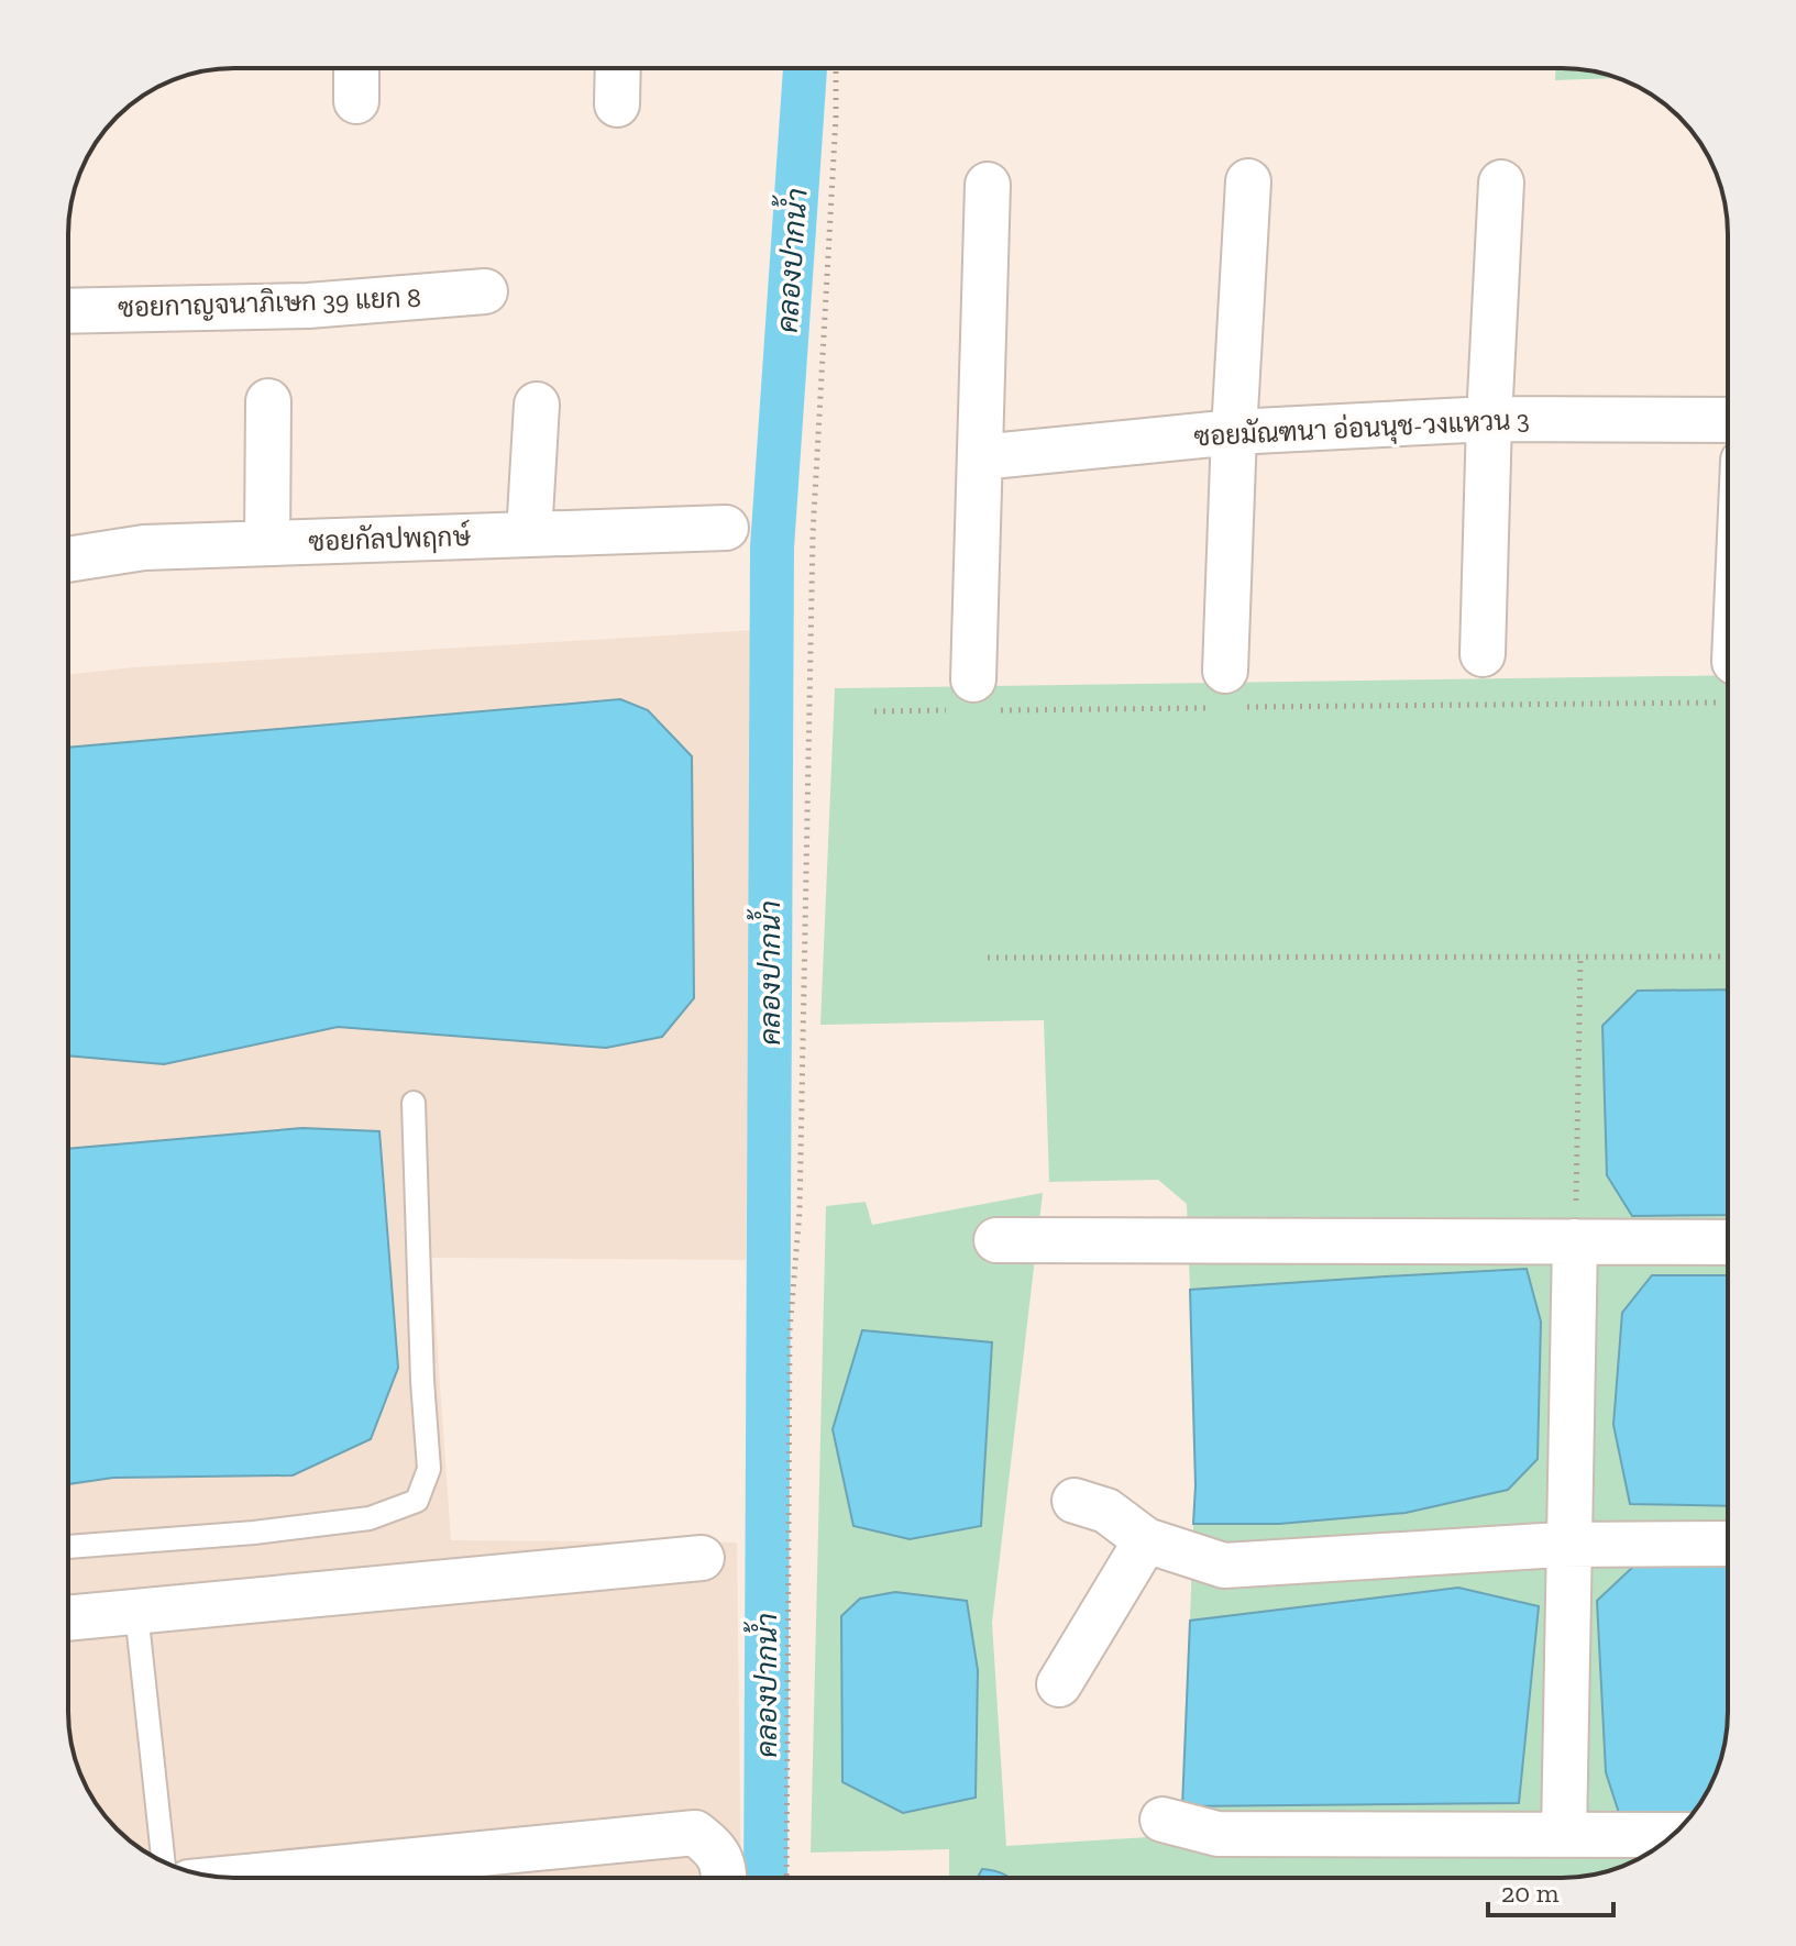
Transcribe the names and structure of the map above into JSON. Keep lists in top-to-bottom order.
{
  "streets": {
    "street": ["ซอยกาญจนาภิเษก 39 แยก 8", "ซอยมัณฑนา อ่อนนุช-วงแหวน 3", "ซอยกัลปพฤกษ์"]
  },
  "water": ["คลองปากน้ำ"],
  "scale_bar": "20 m"
}
